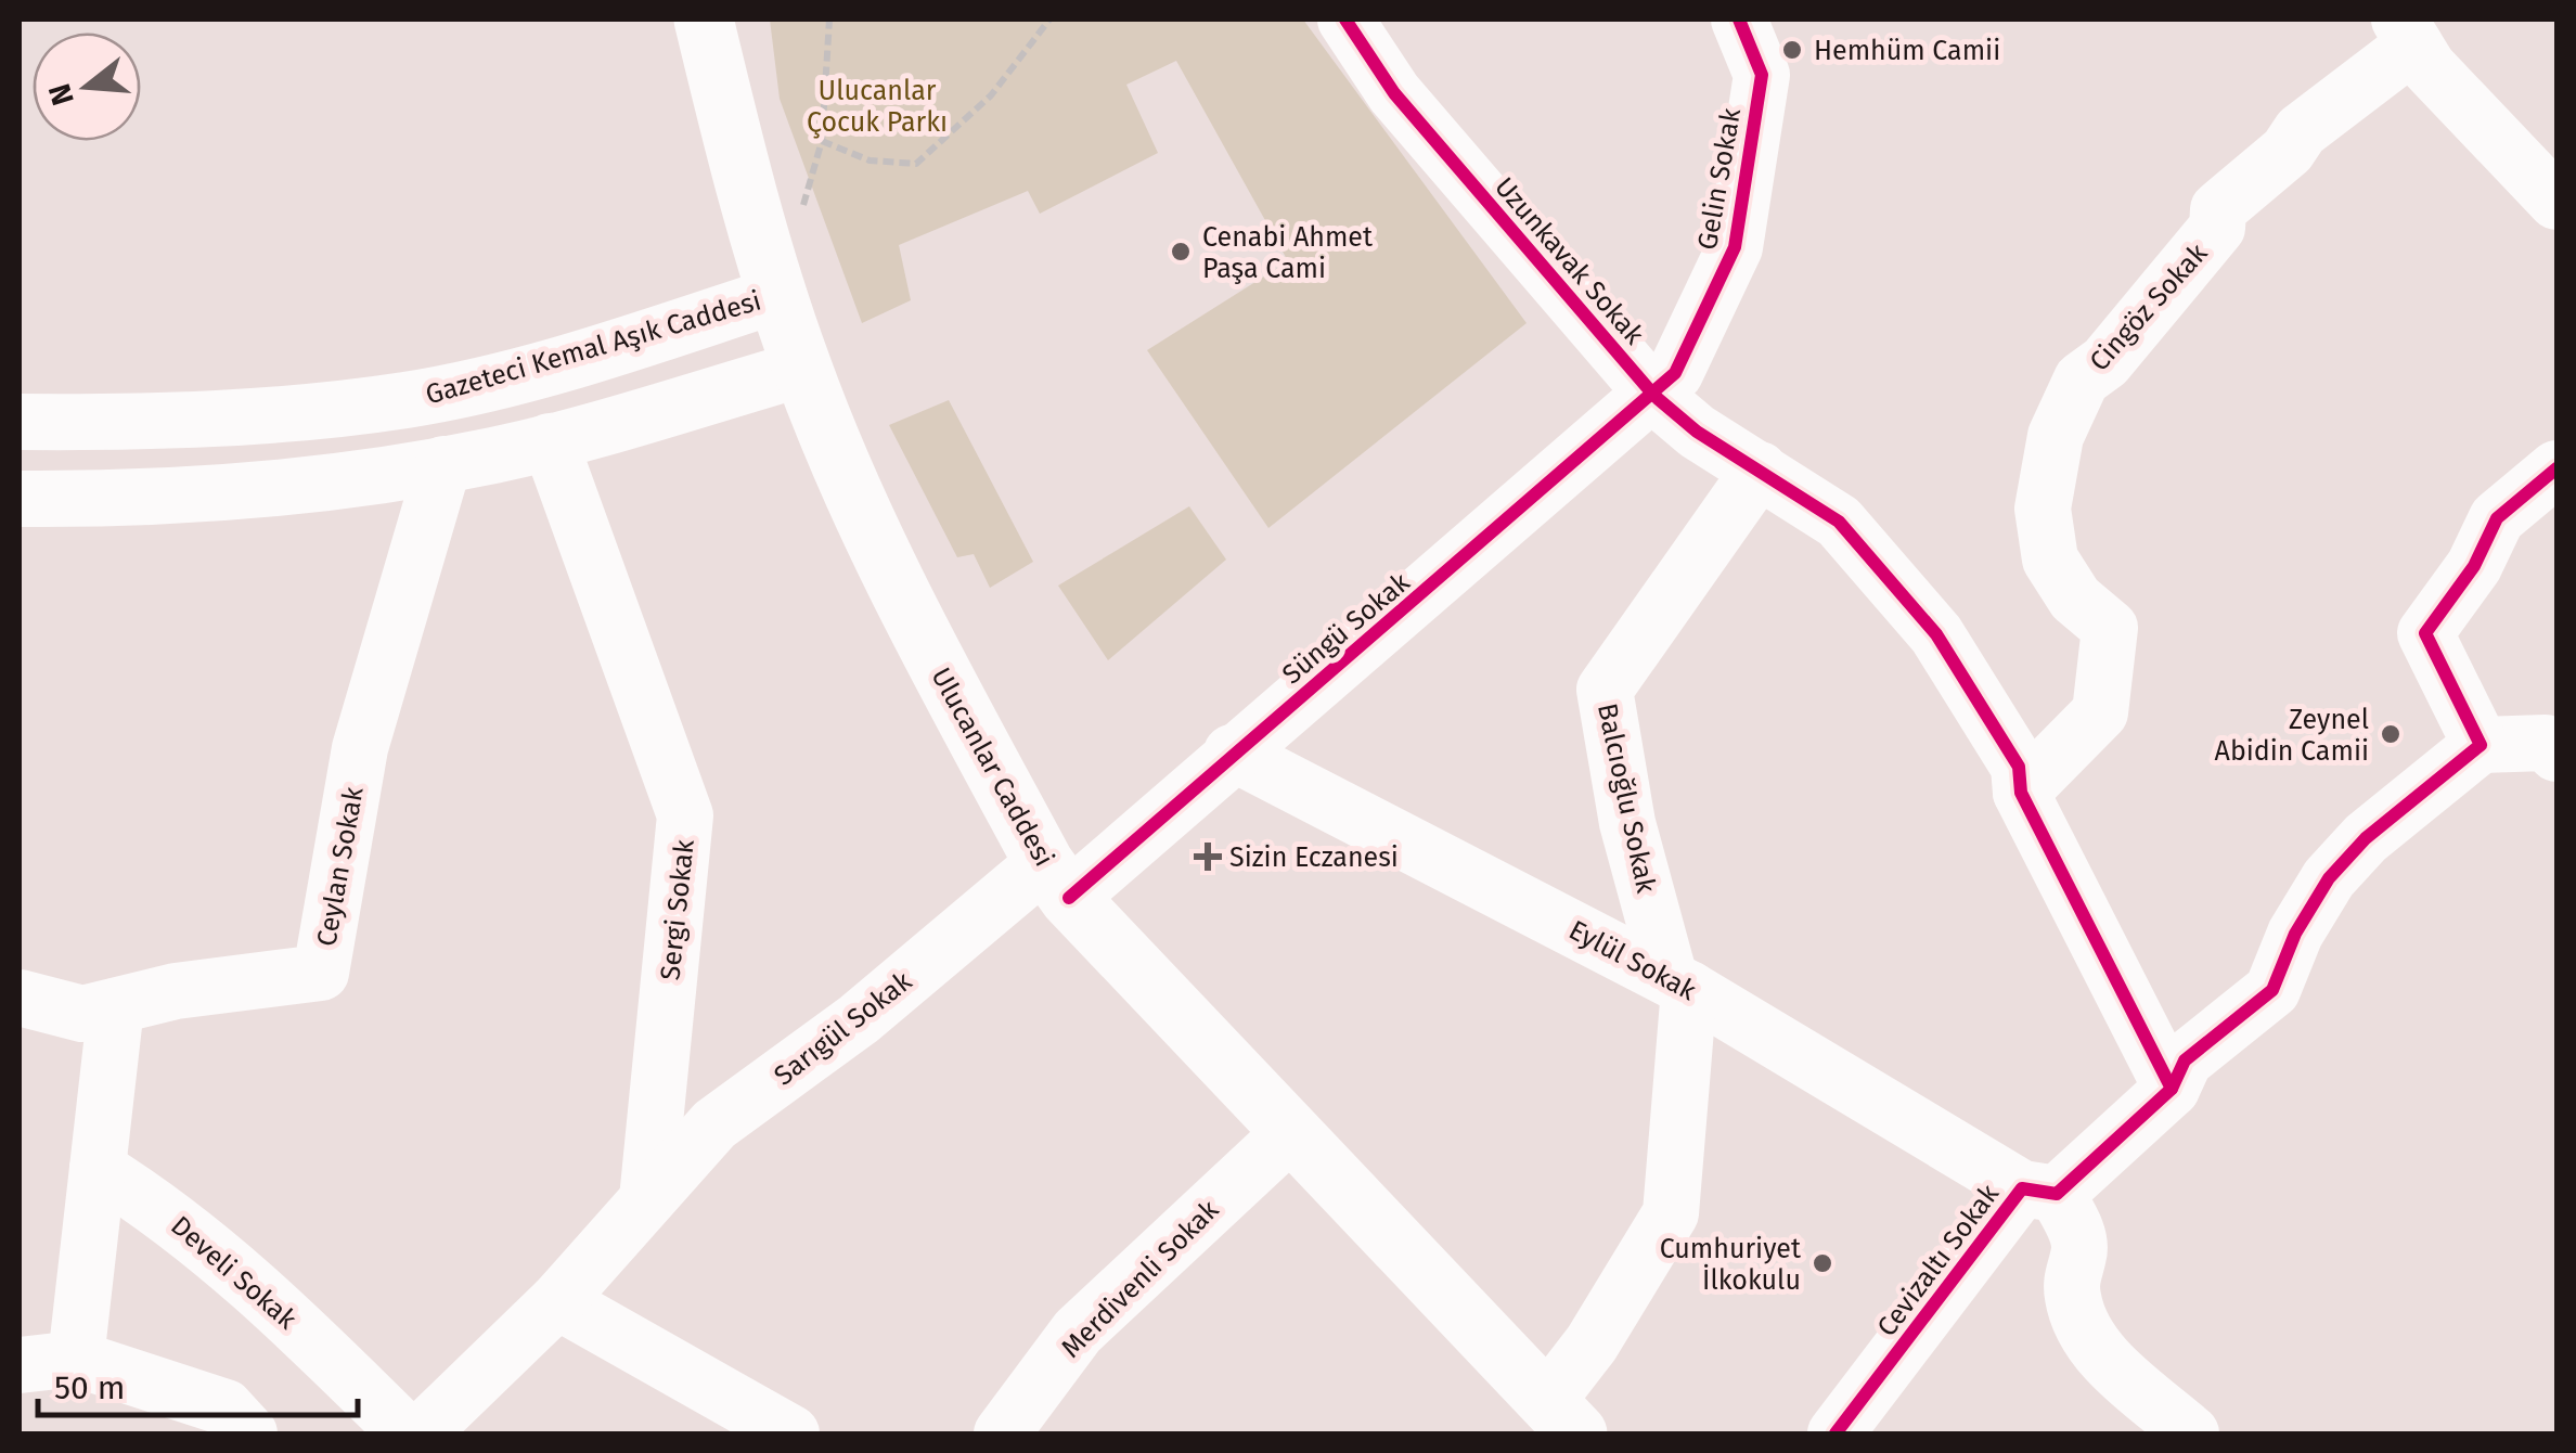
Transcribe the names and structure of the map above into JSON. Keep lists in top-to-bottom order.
{
  "streets": {
    "main road": ["Ulucanlar Caddesi"],
    "street": [
      "Gelin Sokak",
      "Uzunkavak Sokak",
      "Cingöz Sokak",
      "Gazeteci Kemal Aşık Caddesi",
      "Süngü Sokak",
      "Balcıoğlu Sokak",
      "Ceylan Sokak",
      "Sergi Sokak",
      "Eylül Sokak",
      "Sarıgül Sokak",
      "Cevizaltı Sokak",
      "Develi Sokak",
      "Merdivenli Sokak"
    ]
  },
  "crossings": [
    ["Gelin Sokak", "Uzunkavak Sokak"],
    ["Gelin Sokak", "Süngü Sokak"],
    ["Uzunkavak Sokak", "Cingöz Sokak"],
    ["Uzunkavak Sokak", "Süngü Sokak"],
    ["Uzunkavak Sokak", "Balcıoğlu Sokak"],
    ["Uzunkavak Sokak", "Cevizaltı Sokak"],
    ["Gazeteci Kemal Aşık Caddesi", "Ulucanlar Caddesi"],
    ["Süngü Sokak", "Ulucanlar Caddesi"],
    ["Süngü Sokak", "Eylül Sokak"],
    ["Süngü Sokak", "Sarıgül Sokak"],
    ["Ulucanlar Caddesi", "Balcıoğlu Sokak"],
    ["Ulucanlar Caddesi", "Sarıgül Sokak"],
    ["Ulucanlar Caddesi", "Merdivenli Sokak"],
    ["Balcıoğlu Sokak", "Eylül Sokak"],
    ["Sergi Sokak", "Sarıgül Sokak"],
    ["Eylül Sokak", "Cevizaltı Sokak"]
  ],
  "parks": ["Ulucanlar Çocuk Parkı"],
  "places": {
    "other": [
      "Hemhüm Camii",
      "Cenabi Ahmet Paşa Cami",
      "Zeynel Abidin Camii",
      "Cumhuriyet İlkokulu"
    ],
    "health": ["Sizin Eczanesi"]
  },
  "scale_bar": "50 m",
  "north": "left"
}
